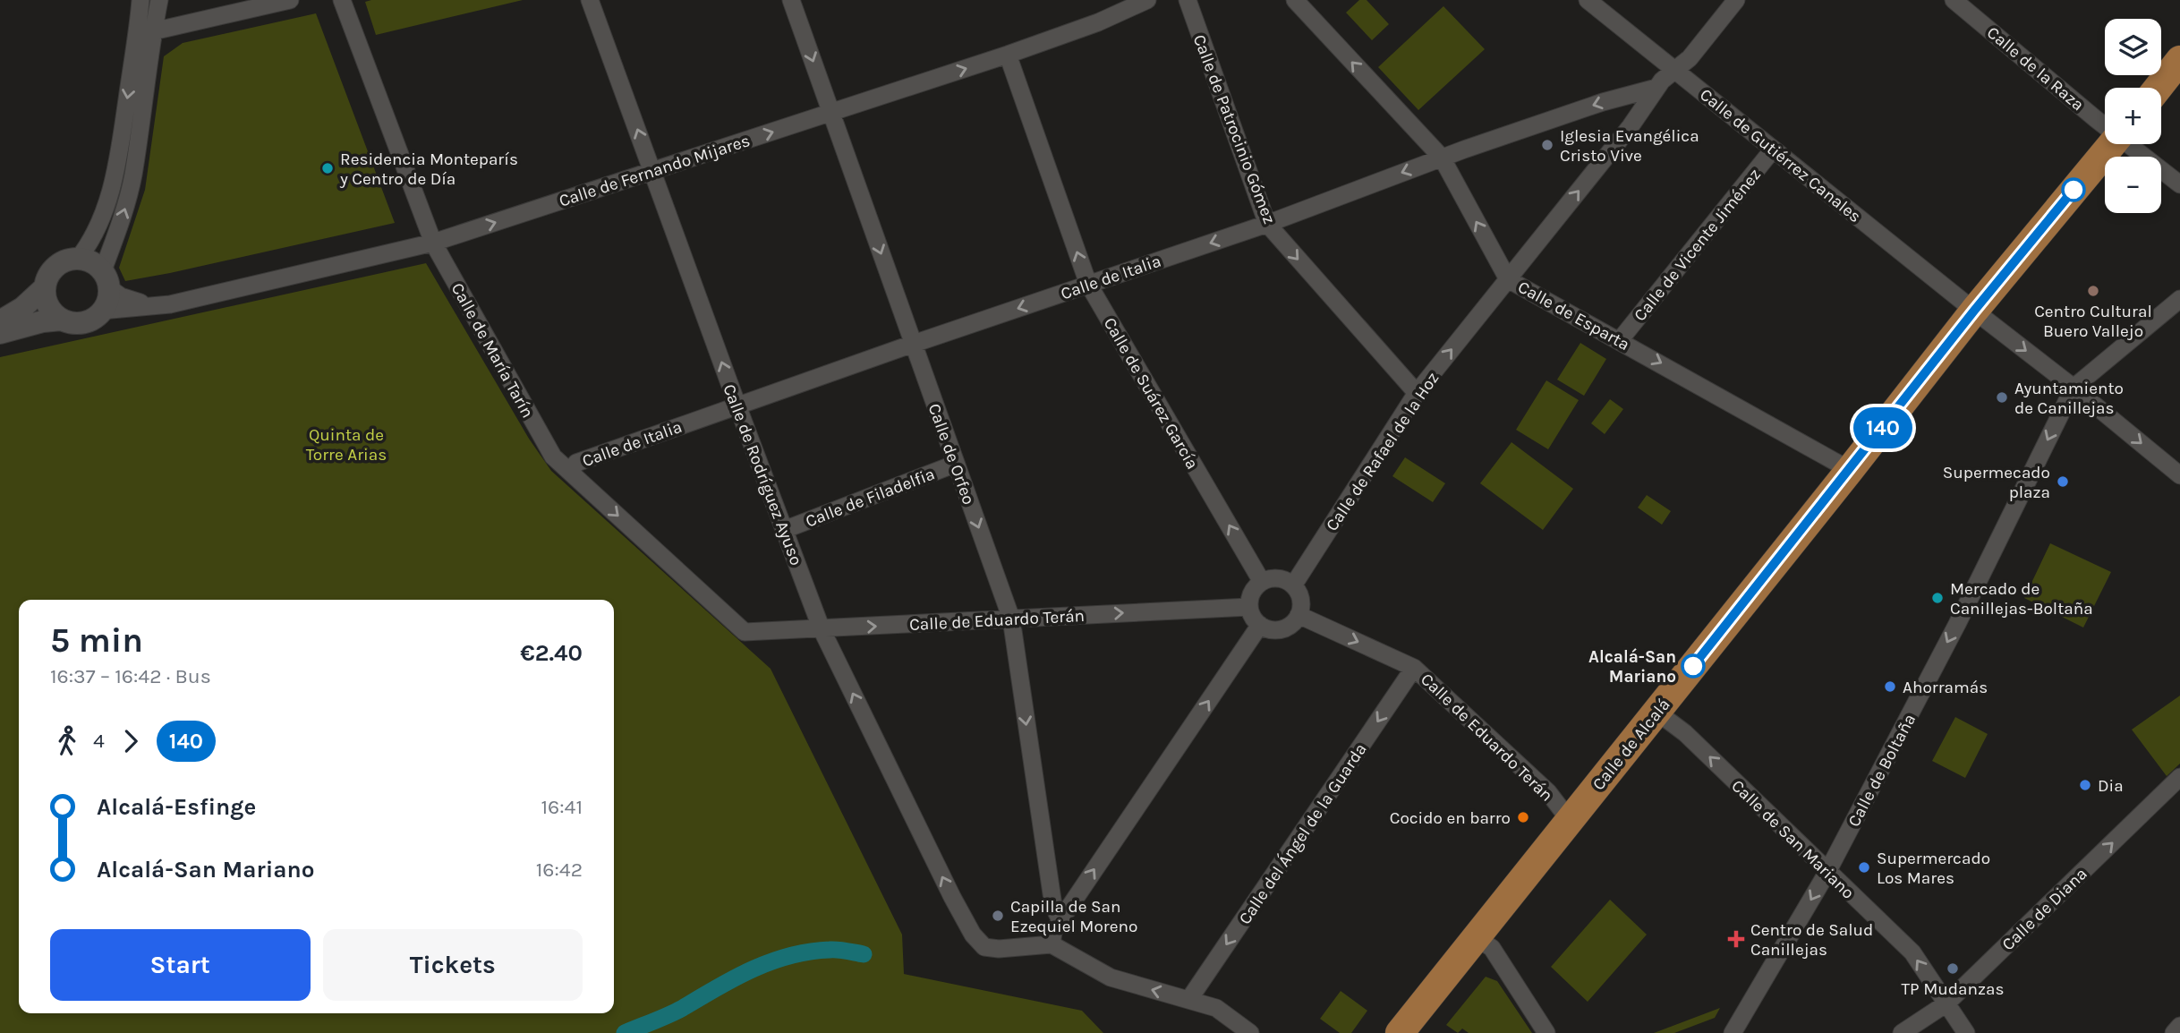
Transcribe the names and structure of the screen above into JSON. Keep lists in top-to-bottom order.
{
  "streets": {
    "main road": ["Calle de Alcalá"],
    "street": [
      "Calle de la Raza",
      "Calle de Patrocinio Gómez",
      "Calle de Gutiérrez Canales",
      "Calle de Fernando Mijares",
      "Calle de Vicente Jiménez",
      "Calle de Italia",
      "Calle de Esparta",
      "Calle de María Tarín",
      "Calle de Suárez García",
      "Calle de Rafael de la Hoz",
      "Calle de Orfeo",
      "Calle de Rodríguez Ayuso",
      "Calle de Filadelfia",
      "Calle de Eduardo Terán",
      "Calle de Boltaña",
      "Calle del Ángel de la Guarda",
      "Calle de San Mariano",
      "Calle de Diana"
    ]
  },
  "crossings": [
    ["Calle de Patrocinio Gómez", "Calle de Italia"],
    ["Calle de Patrocinio Gómez", "Calle de Rafael de la Hoz"],
    ["Calle de Gutiérrez Canales", "Calle de Vicente Jiménez"],
    ["Calle de Gutiérrez Canales", "Calle de Rafael de la Hoz"],
    ["Calle de Gutiérrez Canales", "Calle de Alcalá"],
    ["Calle de Gutiérrez Canales", "Calle de Boltaña"],
    ["Calle de Fernando Mijares", "Calle de María Tarín"],
    ["Calle de Fernando Mijares", "Calle de Suárez García"],
    ["Calle de Fernando Mijares", "Calle de Orfeo"],
    ["Calle de Fernando Mijares", "Calle de Rodríguez Ayuso"],
    ["Calle de Vicente Jiménez", "Calle de Esparta"],
    ["Calle de Italia", "Calle de Esparta"],
    ["Calle de Italia", "Calle de María Tarín"],
    ["Calle de Italia", "Calle de Suárez García"],
    ["Calle de Italia", "Calle de Rafael de la Hoz"],
    ["Calle de Italia", "Calle de Orfeo"],
    ["Calle de Italia", "Calle de Rodríguez Ayuso"],
    ["Calle de Esparta", "Calle de Rafael de la Hoz"],
    ["Calle de Esparta", "Calle de Alcalá"],
    ["Calle de María Tarín", "Calle de Eduardo Terán"],
    ["Calle de Suárez García", "Calle de Rafael de la Hoz"],
    ["Calle de Suárez García", "Calle de Eduardo Terán"],
    ["Calle de Rafael de la Hoz", "Calle de Eduardo Terán"],
    ["Calle de Orfeo", "Calle de Filadelfia"],
    ["Calle de Orfeo", "Calle de Eduardo Terán"],
    ["Calle de Rodríguez Ayuso", "Calle de Filadelfia"],
    ["Calle de Rodríguez Ayuso", "Calle de Eduardo Terán"],
    ["Calle de Eduardo Terán", "Calle de Alcalá"],
    ["Calle de Eduardo Terán", "Calle del Ángel de la Guarda"],
    ["Calle de Alcalá", "Calle de San Mariano"],
    ["Calle de Boltaña", "Calle de San Mariano"],
    ["Calle de San Mariano", "Calle de Diana"]
  ],
  "one_way": [
    "Calle de Patrocinio Gómez",
    "Calle de Fernando Mijares",
    "Calle de Italia",
    "Calle de Suárez García",
    "Calle de Rafael de la Hoz",
    "Calle de Orfeo",
    "Calle de Rodríguez Ayuso",
    "Calle de Eduardo Terán",
    "Calle de Boltaña",
    "Calle de San Mariano",
    "Calle de Diana"
  ],
  "parks": ["Quinta de Torre Arias"],
  "places": {
    "other": [
      "Iglesia Evangélica Cristo Vive",
      "Residencia Monteparís y Centro de Día",
      "Centro Cultural Buero Vallejo",
      "Ayuntamiento de Canillejas",
      "Supermecado plaza",
      "Mercado de Canillejas-Boltaña",
      "Alcalá-San Mariano",
      "Ahorramás",
      "Dia",
      "Cocido en barro",
      "Supermercado Los Mares",
      "Capilla de San Ezequiel Moreno",
      "TP Mudanzas"
    ],
    "health": ["Centro de Salud Canillejas"]
  },
  "lines": ["bus line 140"],
  "page": {
    "on_map": "140",
    "map_buttons": ["+", "−"],
    "heading": ["5 min", "16:37 – 16:42 · Bus", "€2.40"],
    "legs": ["4", "140"],
    "list": [
      {
        "name": "Alcalá-Esfinge",
        "value": "16:41"
      },
      {
        "name": "Alcalá-San Mariano",
        "value": "16:42"
      }
    ],
    "buttons": ["Start", "Tickets"]
  }
}
